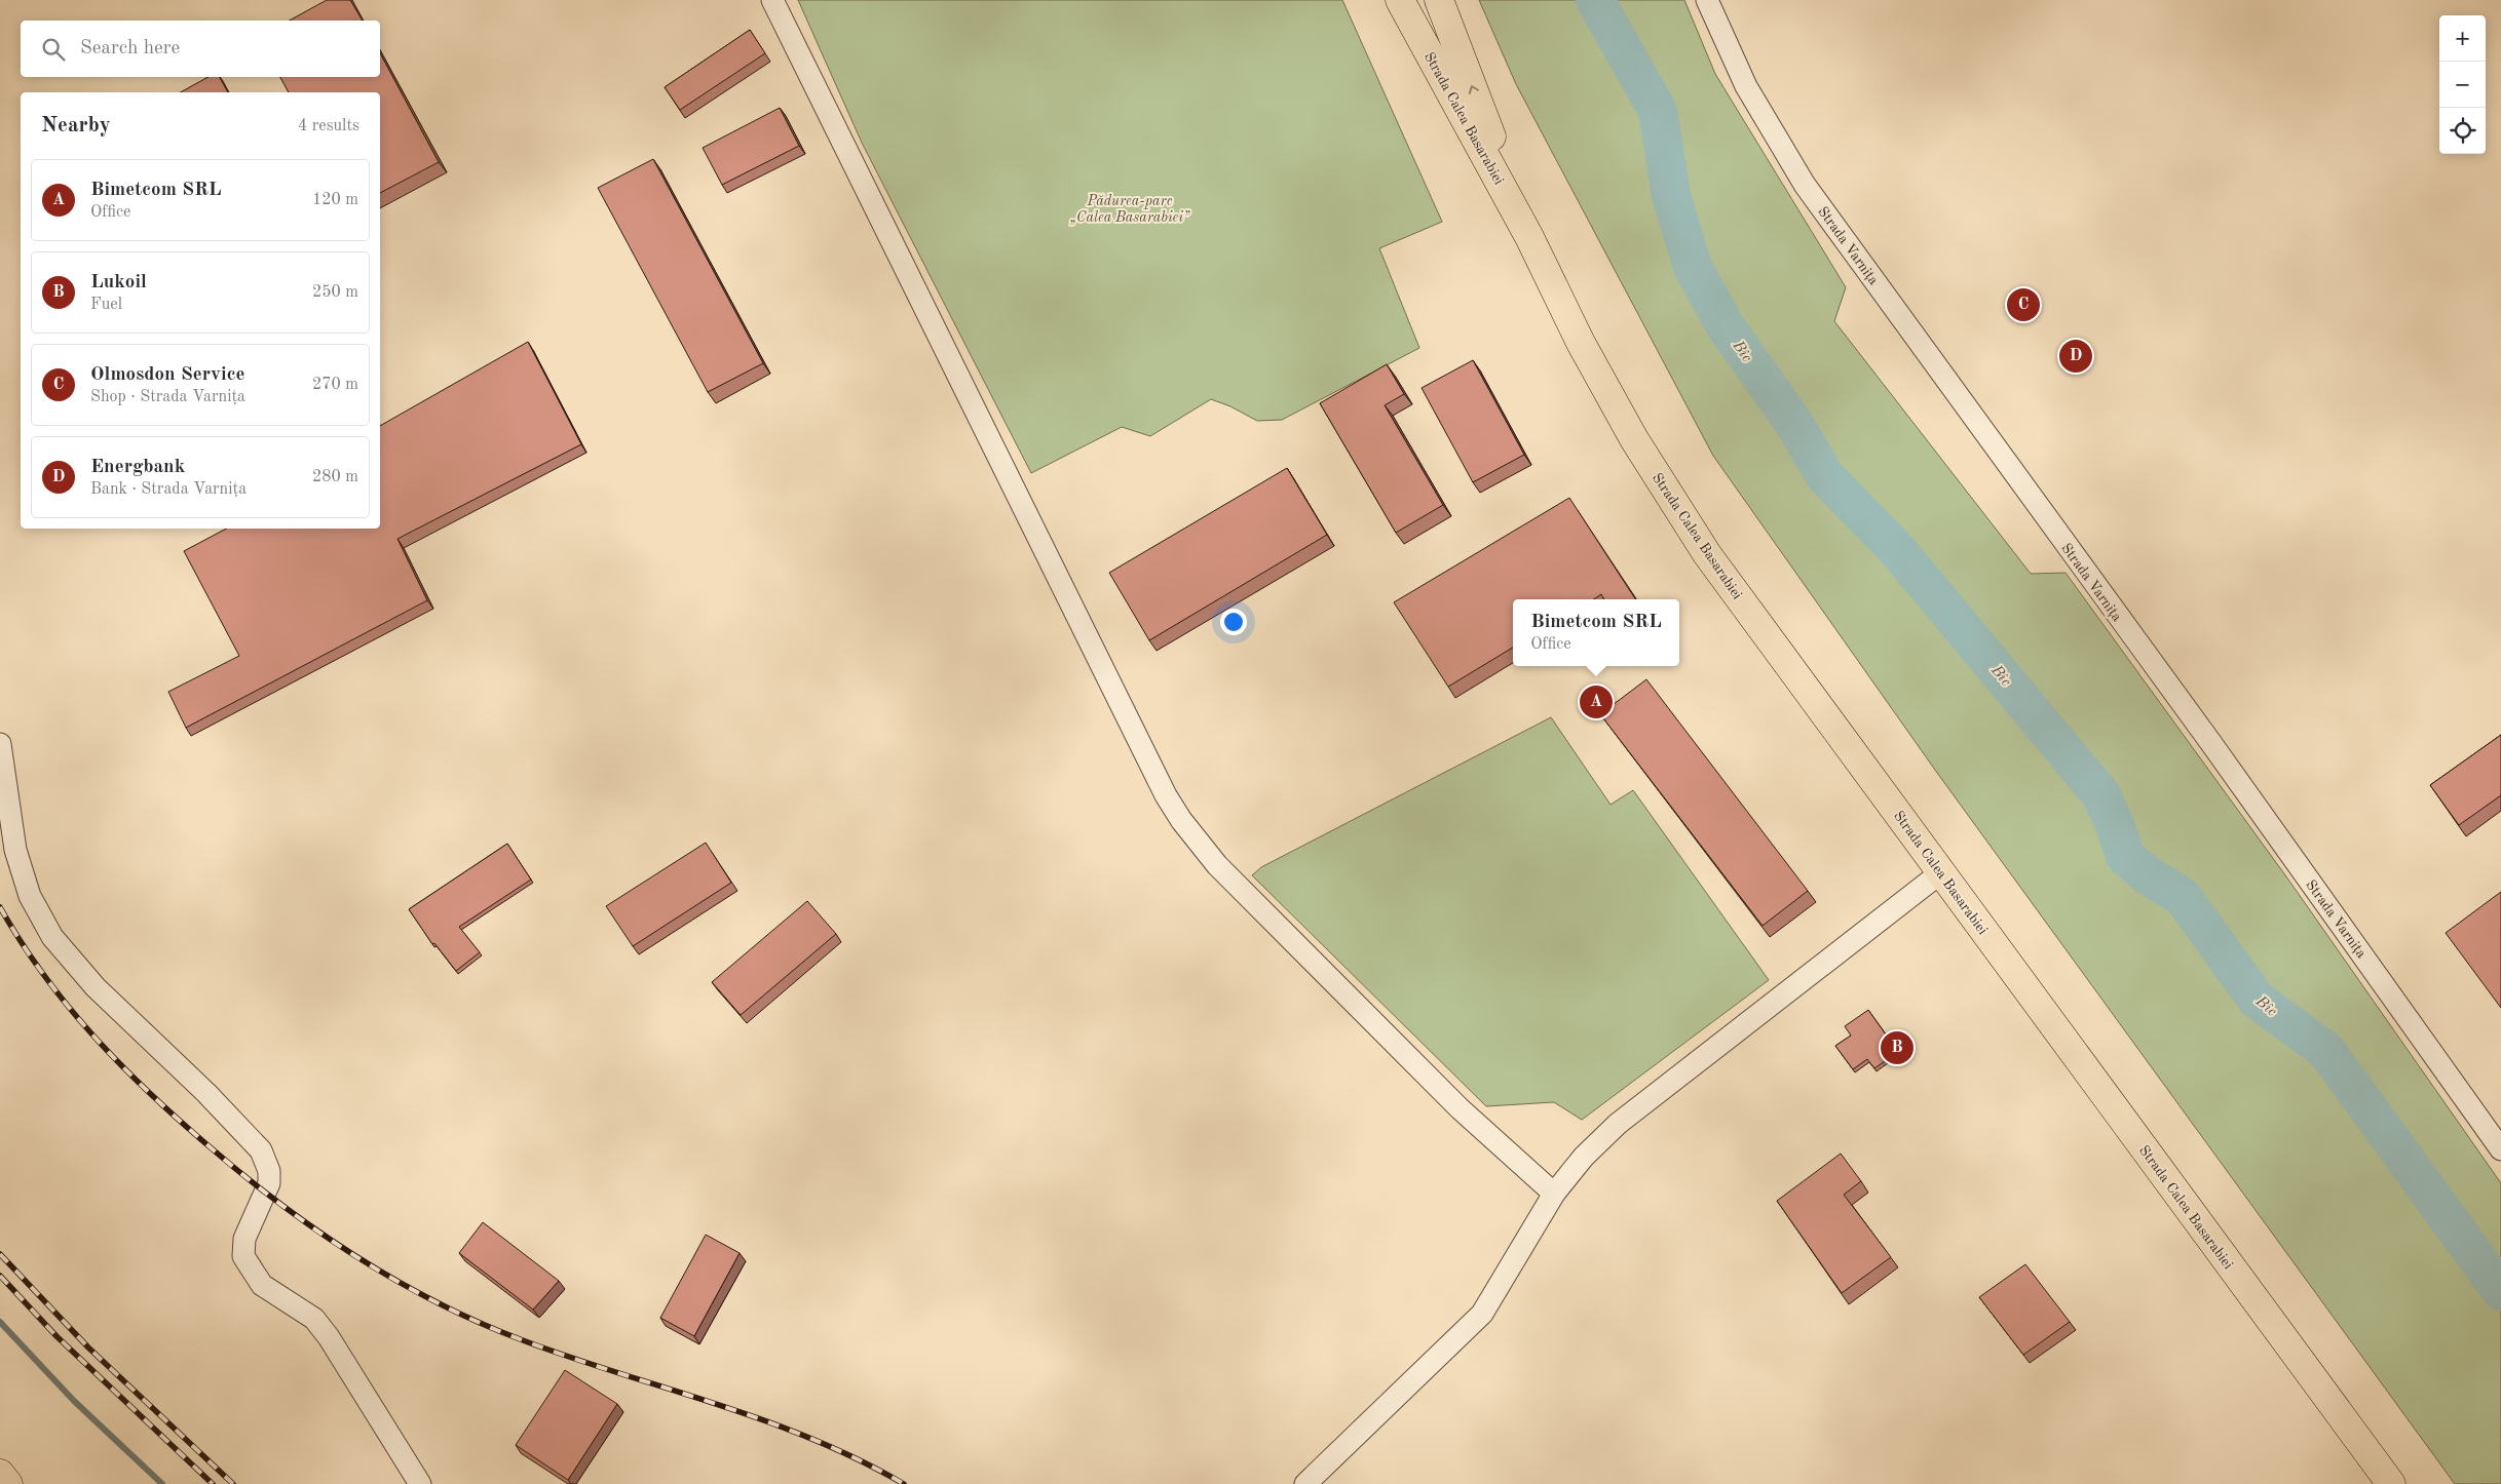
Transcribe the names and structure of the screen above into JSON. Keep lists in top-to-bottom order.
{
  "streets": {
    "main road": ["Strada Calea Basarabiei"],
    "street": ["Strada Varnița"]
  },
  "water": ["Bîc"],
  "parks": ["Pădurea-parc „Calea Basarabiei”"],
  "page": {
    "map_buttons": ["+", "−"],
    "search": "Search here",
    "heading": ["Nearby", "4 results"],
    "list": [
      {
        "mark": "A",
        "name": "Bimetcom SRL",
        "note": "Office",
        "value": "120 m"
      },
      {
        "mark": "B",
        "name": "Lukoil",
        "note": "Fuel",
        "value": "250 m"
      },
      {
        "mark": "C",
        "name": "Olmosdon Service",
        "note": "Shop · Strada Varnița",
        "value": "270 m"
      },
      {
        "mark": "D",
        "name": "Energbank",
        "note": "Bank · Strada Varnița",
        "value": "280 m"
      }
    ],
    "pins": [
      "C",
      "D",
      "A",
      "B"
    ],
    "popup": ["Bimetcom SRL", "Office"]
  }
}
